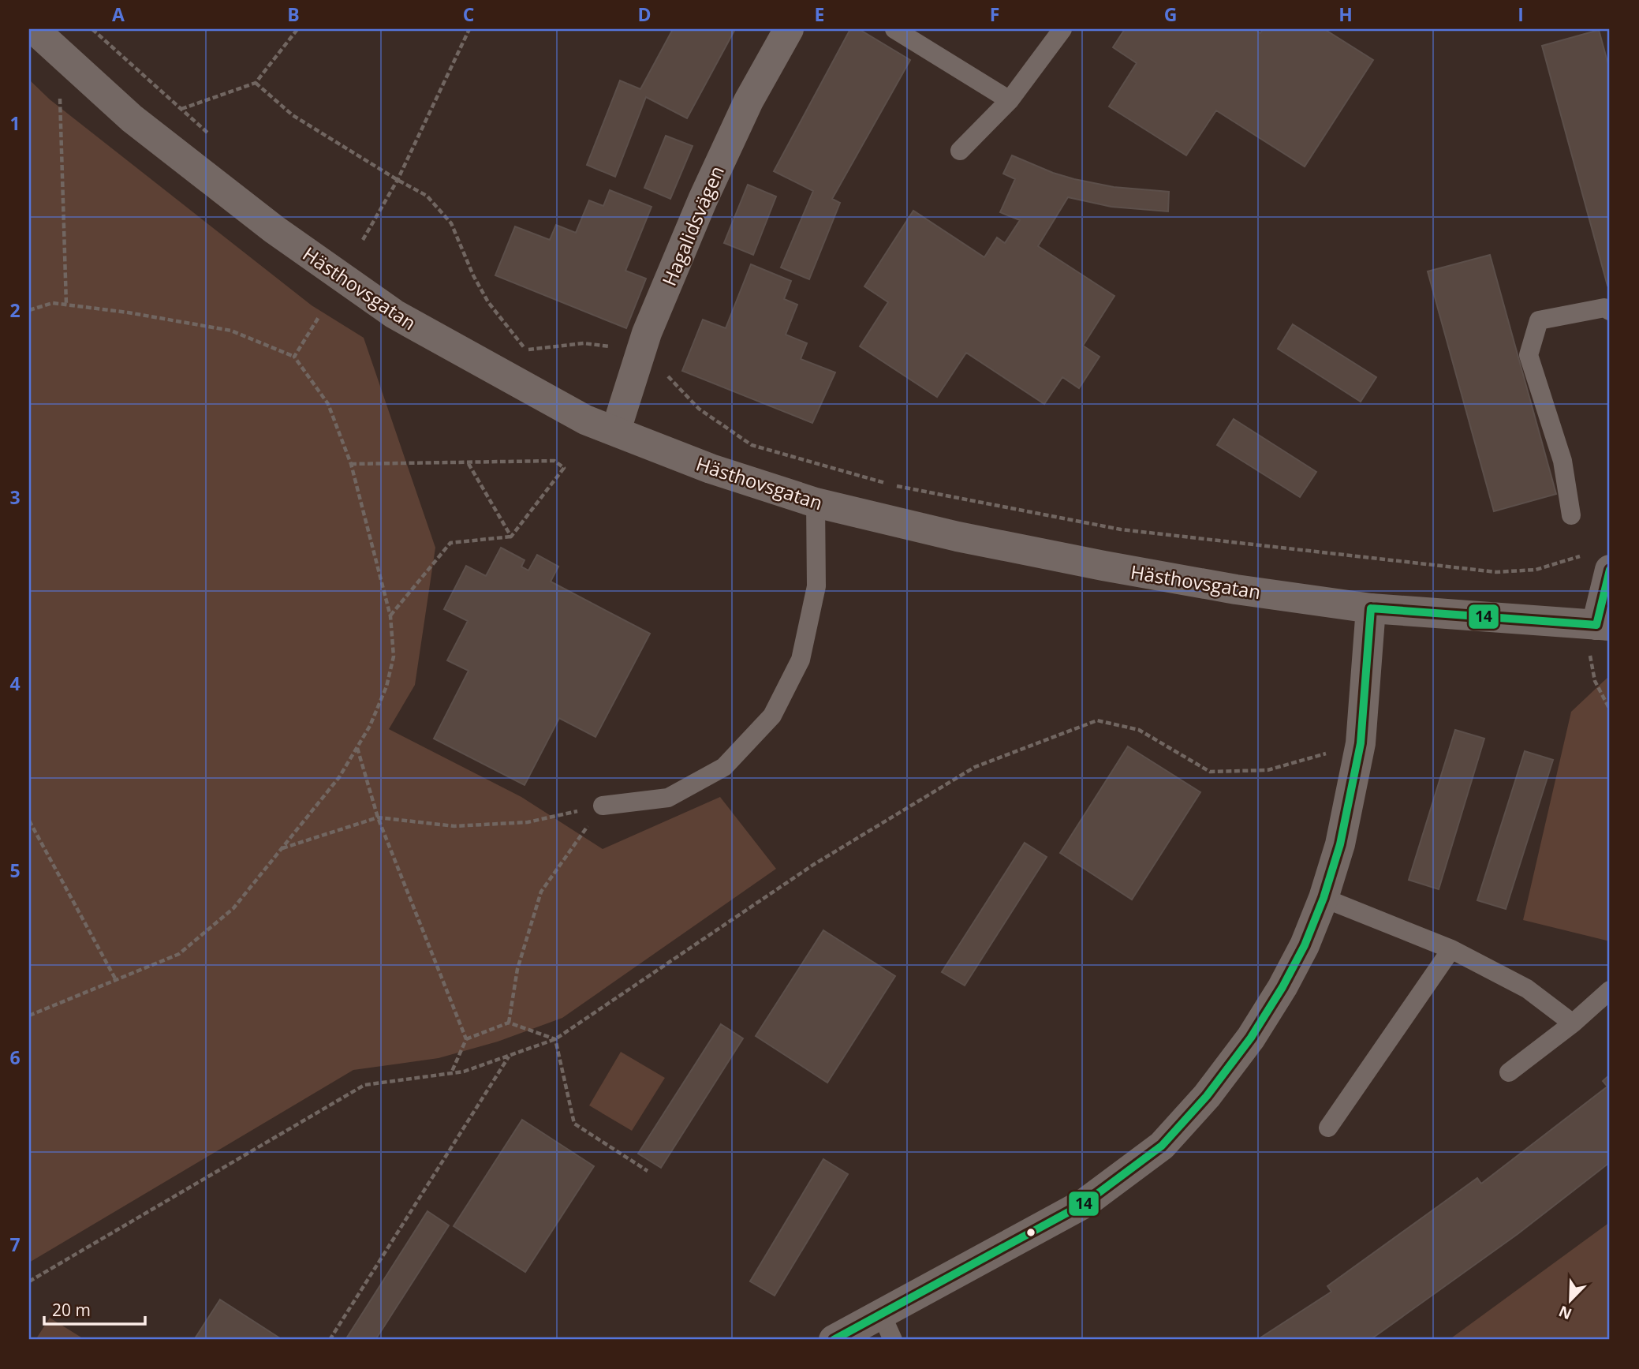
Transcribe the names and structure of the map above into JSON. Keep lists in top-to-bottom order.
{
  "streets": {
    "street": ["Hagalidsvägen", "Hästhovsgatan"]
  },
  "crossings": [
    ["Hagalidsvägen", "Hästhovsgatan"]
  ],
  "lines": ["transit line 14"],
  "scale_bar": "20 m",
  "north": "bottom left",
  "grid": {
    "columns": [
      "A",
      "B",
      "C",
      "D",
      "E",
      "F",
      "G",
      "H",
      "I"
    ],
    "rows": [
      "1",
      "2",
      "3",
      "4",
      "5",
      "6",
      "7"
    ]
  }
}
